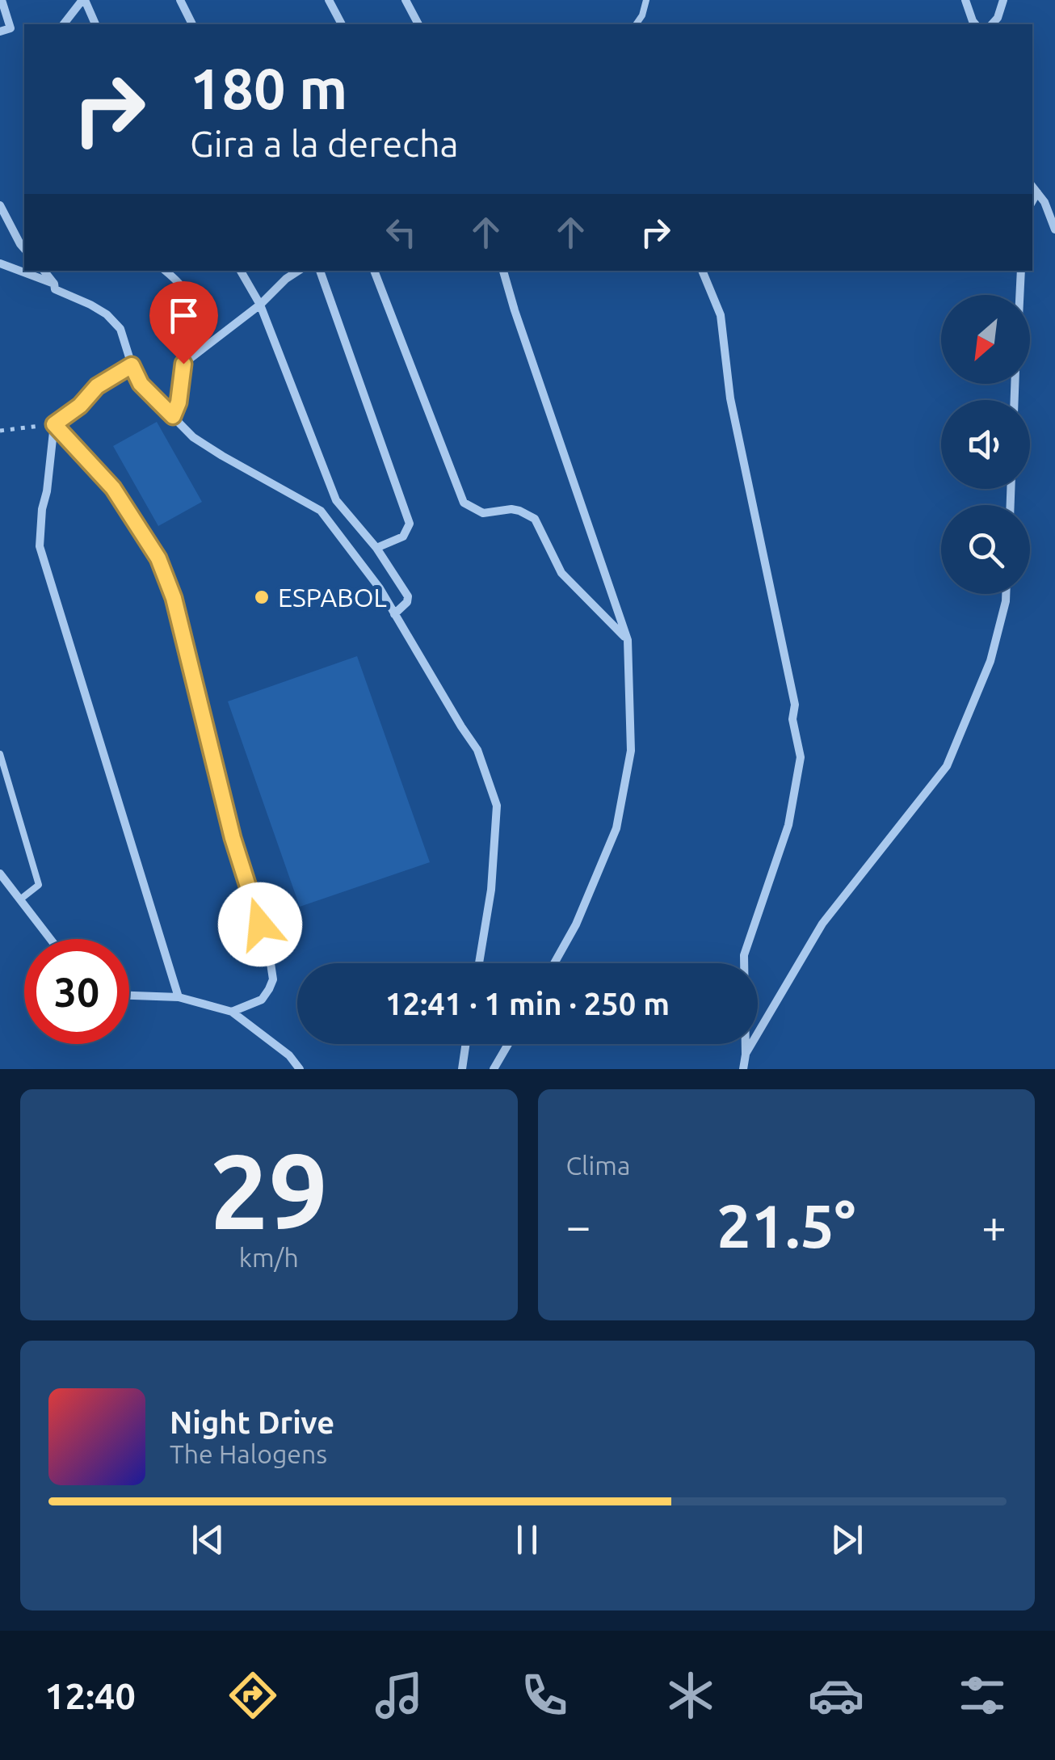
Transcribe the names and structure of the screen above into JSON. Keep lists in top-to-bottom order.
{
  "places": ["ESPABOL"],
  "north": "bottom left",
  "page": {
    "turn": ["180 m", "Gira a la derecha"],
    "limit": "30",
    "trip": "12:41 · 1 min · 250 m",
    "tile": [
      ["29", "km/h"],
      "Clima"
    ],
    "heat": ["−", "21.5°", "+"],
    "song": ["Night Drive", "The Halogens"],
    "tabs": "12:40"
  }
}
